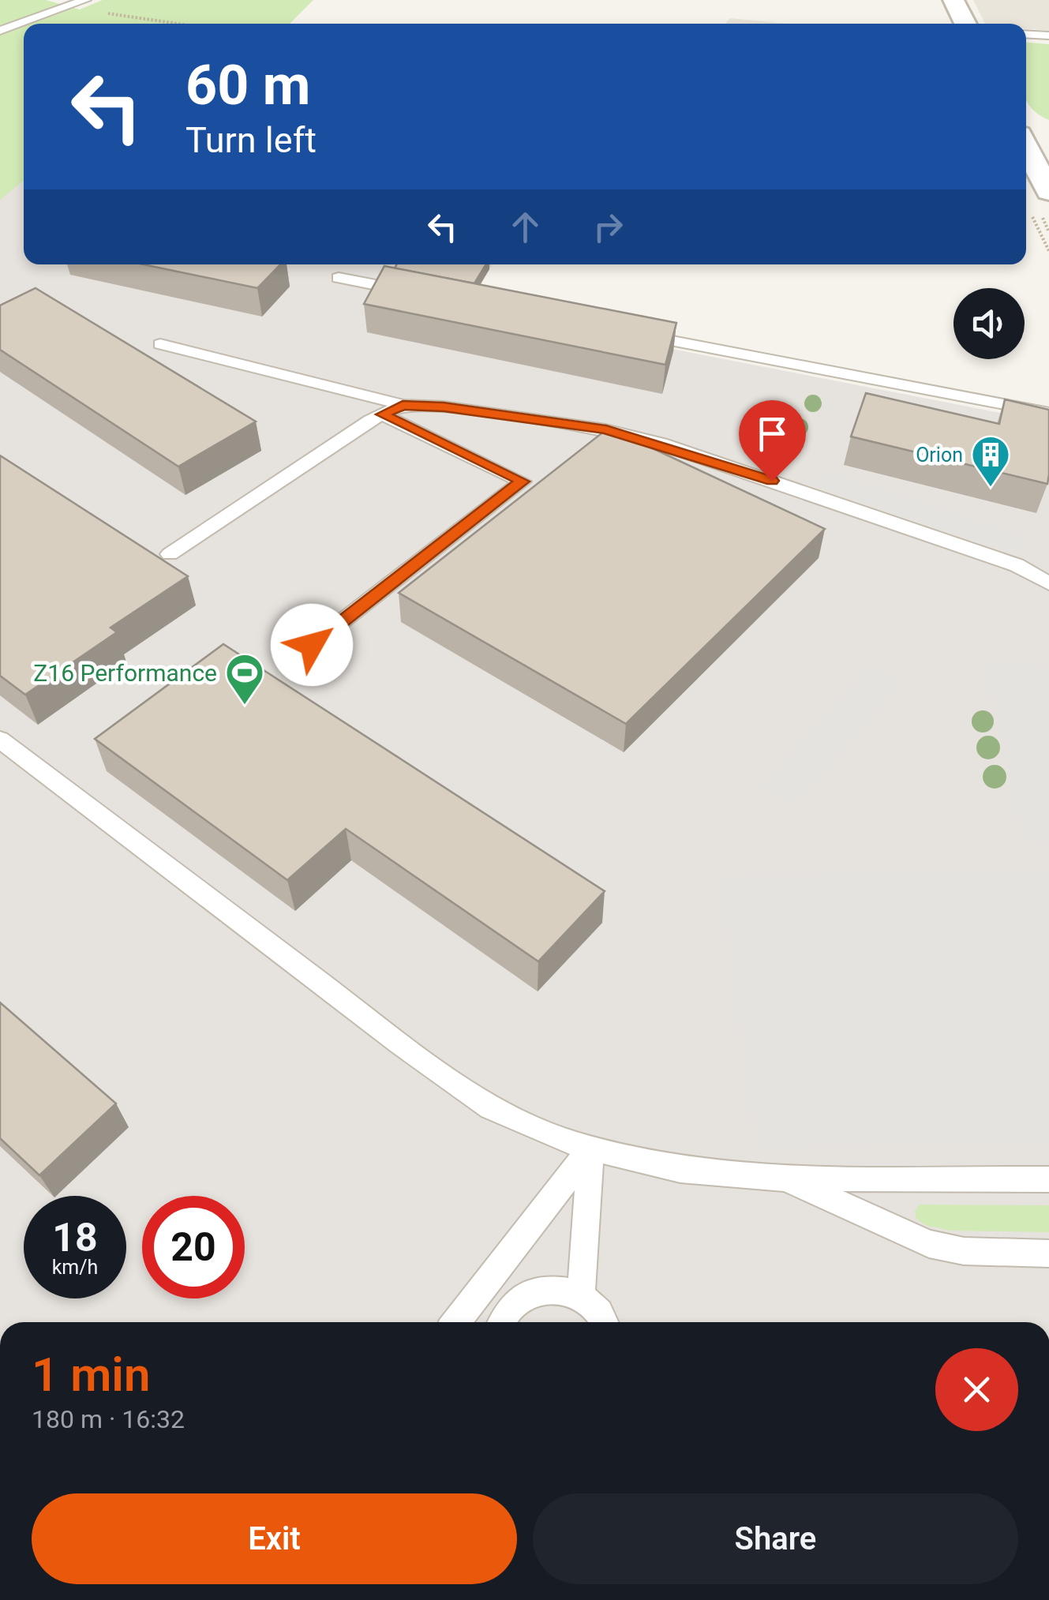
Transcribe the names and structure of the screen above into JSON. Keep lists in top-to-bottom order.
{
  "places": {
    "building": ["Orion"],
    "sports": ["Z16 Performance"]
  },
  "page": {
    "turn": ["60 m", "Turn left"],
    "speed": "18 km/h",
    "limit": "20",
    "heading": ["1 min", "180 m · 16:32"],
    "buttons": ["Exit", "Share"]
  }
}
